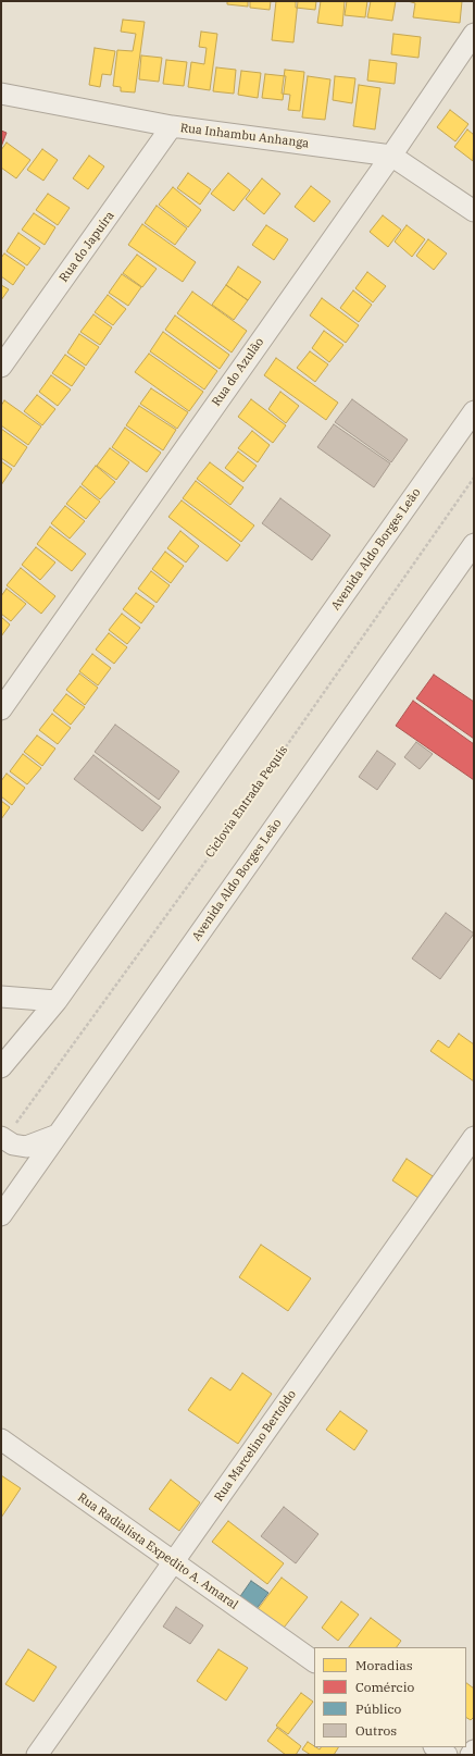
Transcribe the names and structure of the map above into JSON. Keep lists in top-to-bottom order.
{
  "streets": {
    "street": [
      "Rua Inhambu Anhanga",
      "Rua do Japuíra",
      "Rua do Azulão",
      "Avenida Aldo Borges Leão",
      "Rua Marcelino Bertoldo",
      "Rua Radialista Expedito A. Amaral"
    ],
    "path": ["Ciclovia Entrada Pequis"]
  },
  "crossings": [
    ["Rua Inhambu Anhanga", "Rua do Japuíra"],
    ["Rua Inhambu Anhanga", "Rua do Azulão"],
    ["Rua Marcelino Bertoldo", "Rua Radialista Expedito A. Amaral"]
  ],
  "legend": [
    "Moradias",
    "Comércio",
    "Público",
    "Outros"
  ]
}
